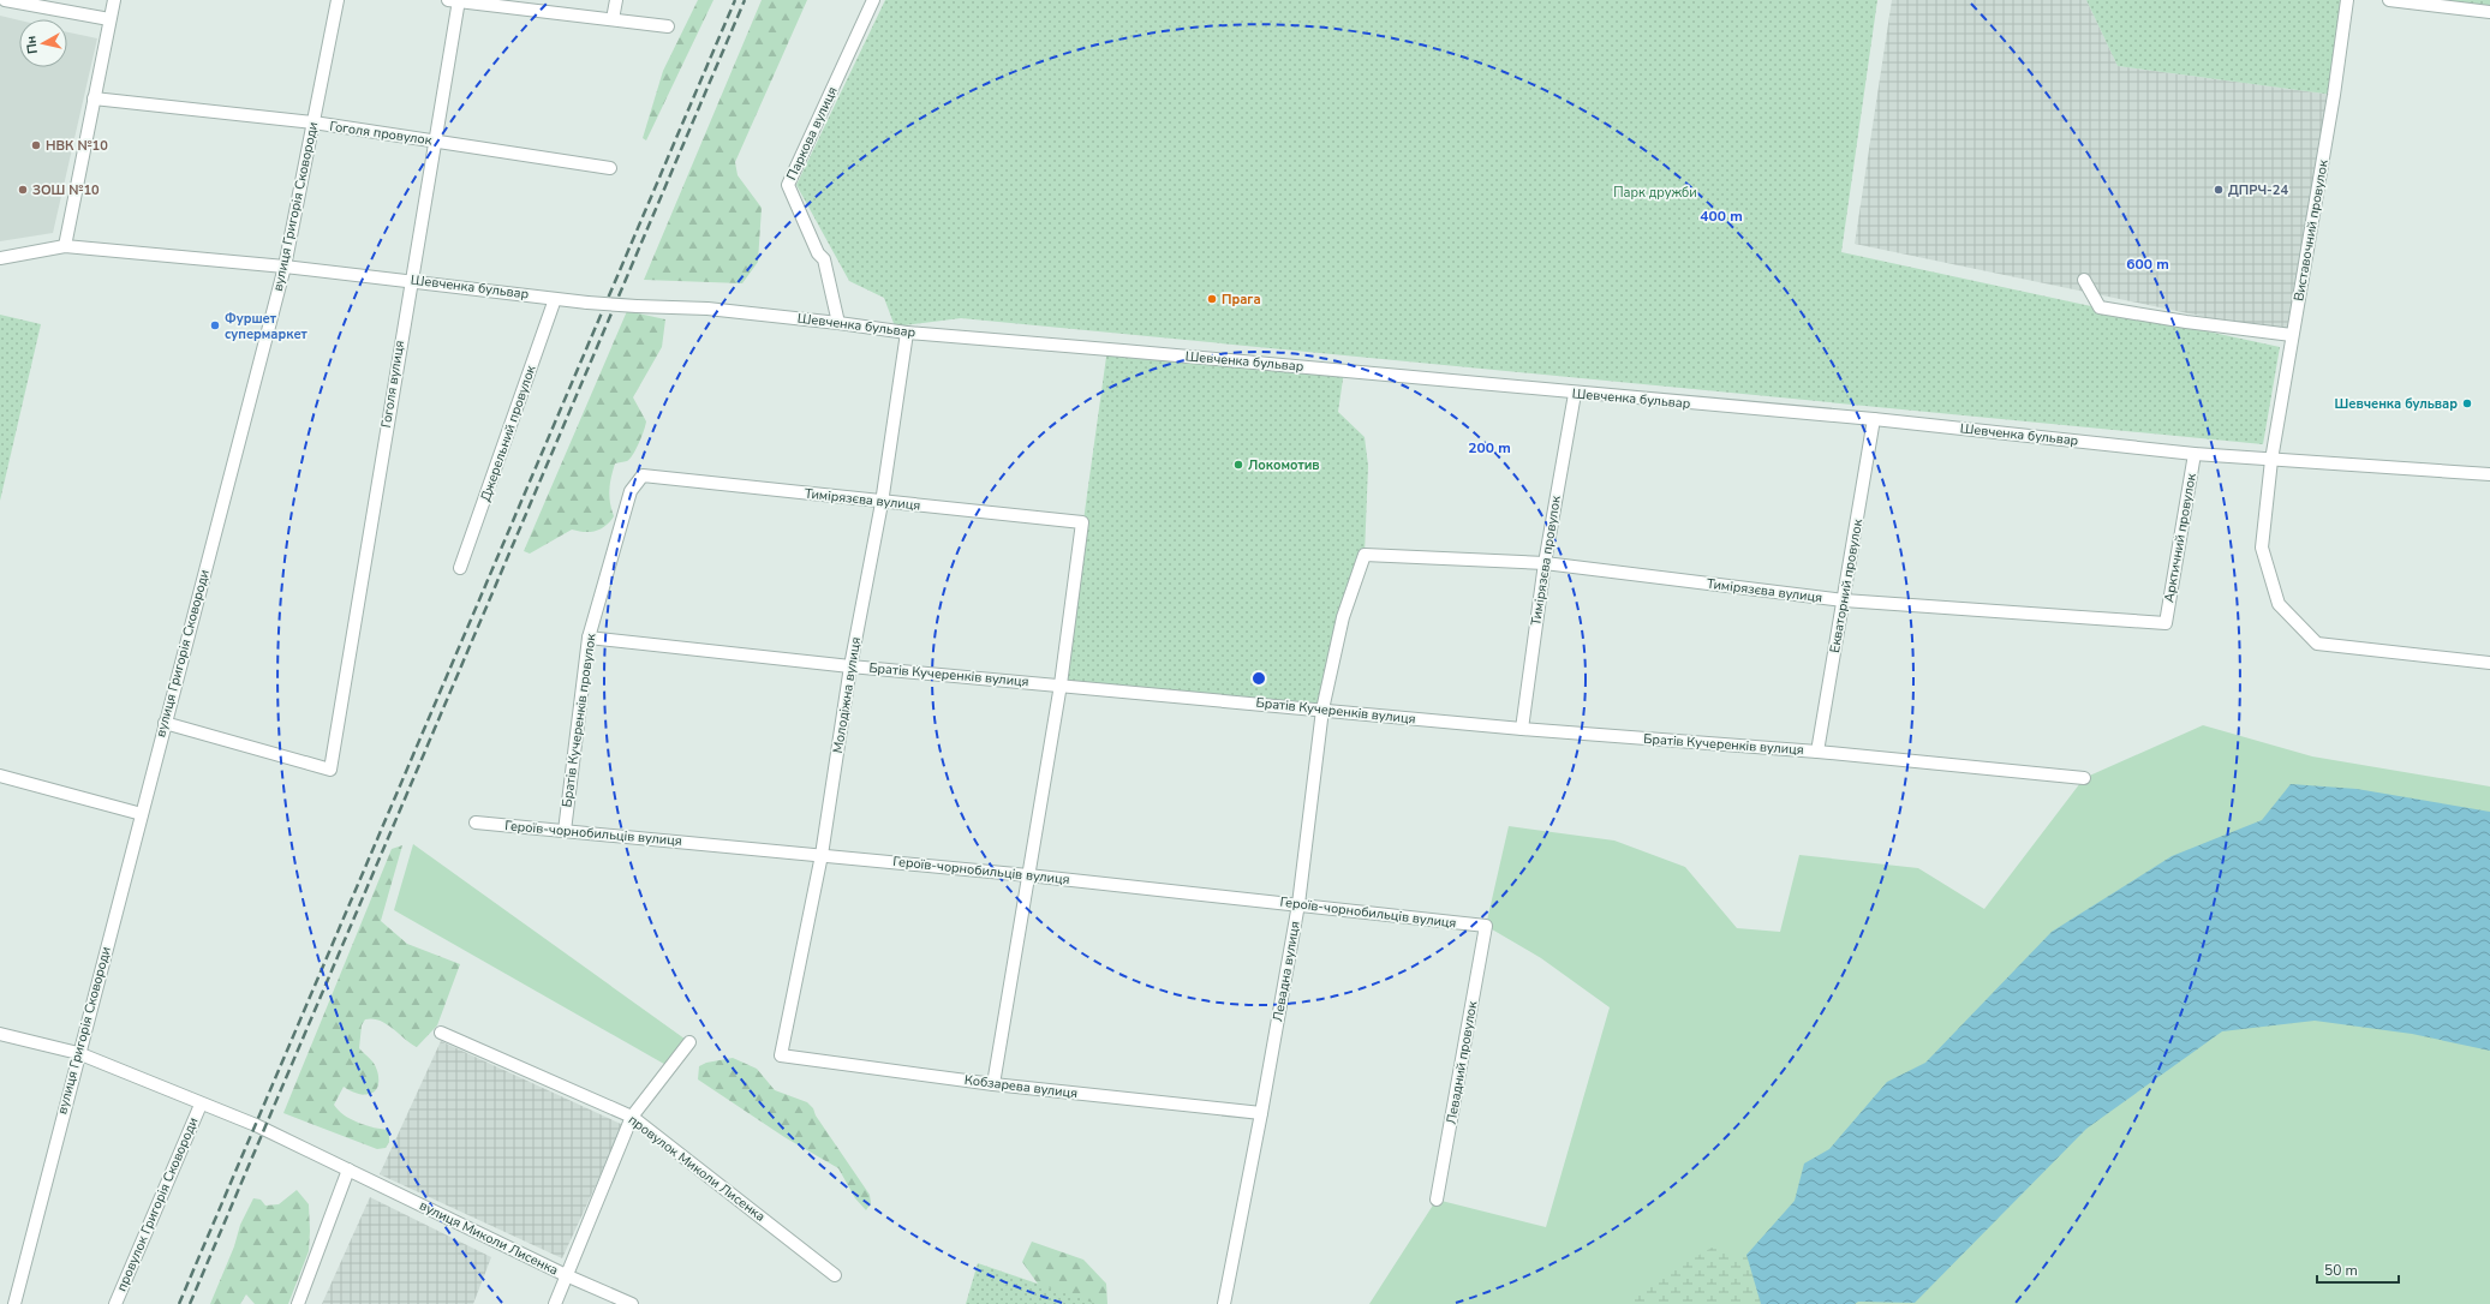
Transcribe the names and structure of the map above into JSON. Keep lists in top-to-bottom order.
{
  "streets": {
    "street": [
      "Гоголя провулок",
      "Паркова вулиця",
      "вулиця Григорія Сковороди",
      "Виставочний провулок",
      "Шевченка бульвар",
      "Гоголя вулиця",
      "Джерельний провулок",
      "Тимірязєва вулиця",
      "Арктичний провулок",
      "Тимірязєва провулок",
      "Екваторний провулок",
      "Братів Кучеренків вулиця",
      "Молодіжна вулиця",
      "Братів Кучеренків провулок",
      "Героїв-чорнобильців вулиця",
      "Левадна вулиця",
      "Левадний провулок",
      "Кобзарева вулиця",
      "провулок Миколи Лисенка",
      "провулок Григорія Сковороди",
      "вулиця Миколи Лисенка"
    ]
  },
  "crossings": [
    ["Гоголя провулок", "вулиця Григорія Сковороди"],
    ["Гоголя провулок", "Гоголя вулиця"],
    ["Паркова вулиця", "Шевченка бульвар"],
    ["вулиця Григорія Сковороди", "Шевченка бульвар"],
    ["вулиця Григорія Сковороди", "Гоголя вулиця"],
    ["вулиця Григорія Сковороди", "вулиця Миколи Лисенка"],
    ["Виставочний провулок", "Шевченка бульвар"],
    ["Шевченка бульвар", "Гоголя вулиця"],
    ["Шевченка бульвар", "Джерельний провулок"],
    ["Шевченка бульвар", "Арктичний провулок"],
    ["Шевченка бульвар", "Тимірязєва провулок"],
    ["Шевченка бульвар", "Екваторний провулок"],
    ["Шевченка бульвар", "Молодіжна вулиця"],
    ["Тимірязєва вулиця", "Арктичний провулок"],
    ["Тимірязєва вулиця", "Тимірязєва провулок"],
    ["Тимірязєва вулиця", "Екваторний провулок"],
    ["Тимірязєва вулиця", "Братів Кучеренків вулиця"],
    ["Тимірязєва вулиця", "Молодіжна вулиця"],
    ["Тимірязєва вулиця", "Братів Кучеренків провулок"],
    ["Тимірязєва вулиця", "Левадна вулиця"],
    ["Тимірязєва провулок", "Братів Кучеренків вулиця"],
    ["Екваторний провулок", "Братів Кучеренків вулиця"],
    ["Братів Кучеренків вулиця", "Молодіжна вулиця"],
    ["Братів Кучеренків вулиця", "Братів Кучеренків провулок"],
    ["Братів Кучеренків вулиця", "Левадна вулиця"],
    ["Молодіжна вулиця", "Героїв-чорнобильців вулиця"],
    ["Молодіжна вулиця", "Кобзарева вулиця"],
    ["Братів Кучеренків провулок", "Героїв-чорнобильців вулиця"],
    ["Героїв-чорнобильців вулиця", "Левадна вулиця"],
    ["Героїв-чорнобильців вулиця", "Левадний провулок"],
    ["Левадна вулиця", "Кобзарева вулиця"],
    ["провулок Григорія Сковороди", "вулиця Миколи Лисенка"]
  ],
  "parks": ["Парк дружби"],
  "places": [
    "НВК №10",
    "ЗОШ №10",
    "ДПРЧ-24",
    "Прага",
    "Фуршет супермаркет",
    "Шевченка бульвар",
    "Локомотив"
  ],
  "scale_bar": "50 m",
  "north": "left",
  "rings": ["400 m", "600 m", "200 m"]
}
